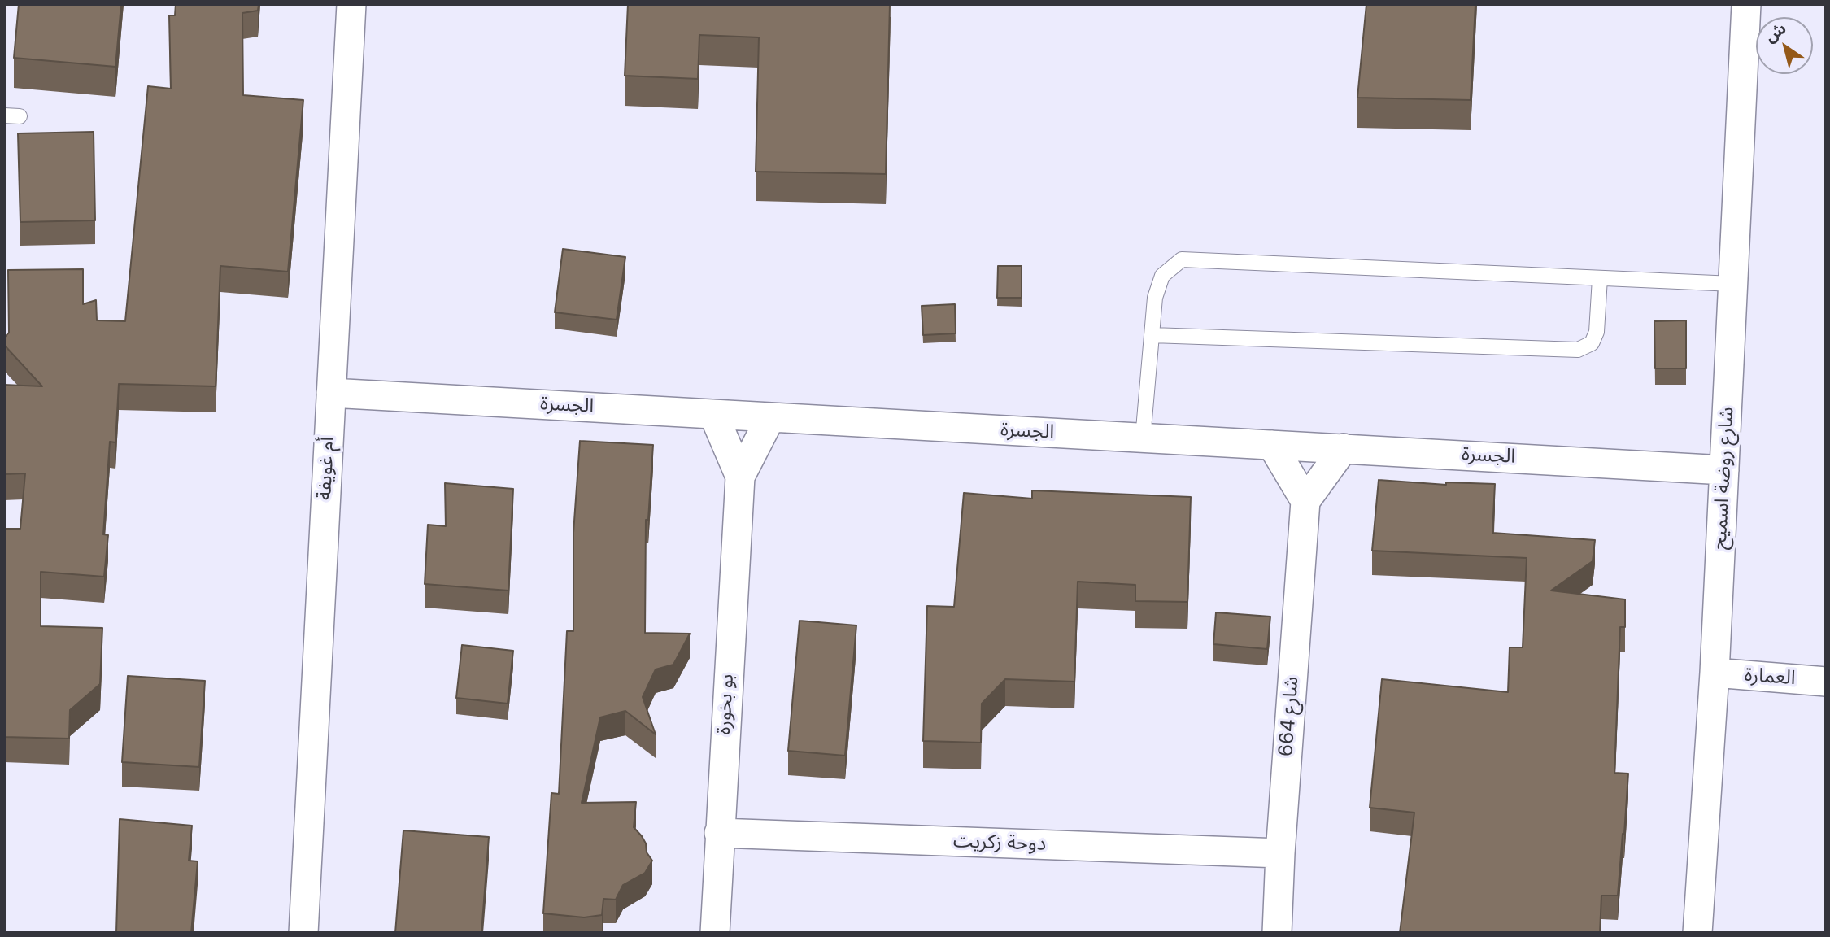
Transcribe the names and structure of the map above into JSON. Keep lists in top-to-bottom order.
{
  "streets": {
    "street": [
      "الجسرة",
      "أم غويفة",
      "شارع روضة اسميح",
      "العمارة",
      "بو بخورة",
      "شارع 664",
      "دوحة زكريت"
    ]
  },
  "crossings": [
    ["الجسرة", "أم غويفة"],
    ["الجسرة", "شارع روضة اسميح"],
    ["الجسرة", "بو بخورة"],
    ["شارع روضة اسميح", "العمارة"],
    ["بو بخورة", "دوحة زكريت"],
    ["شارع 664", "دوحة زكريت"]
  ],
  "north": "top left"
}
